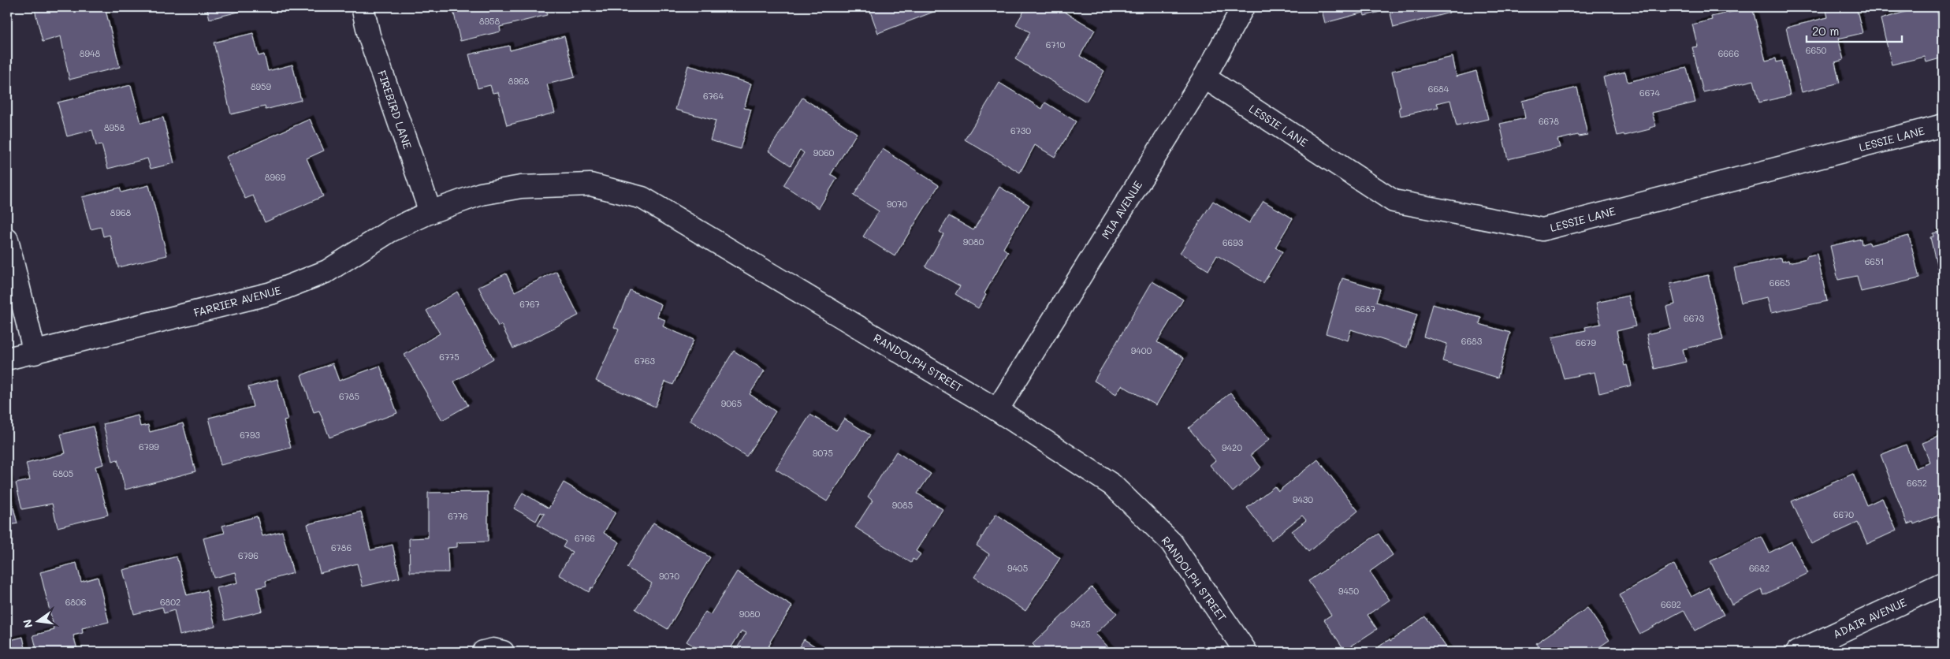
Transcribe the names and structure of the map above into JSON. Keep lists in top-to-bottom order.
{
  "streets": {
    "street": [
      "FIREBIRD LANE",
      "LESSIE LANE",
      "MIA AVENUE",
      "FARRIER AVENUE",
      "RANDOLPH STREET",
      "ADAIR AVENUE"
    ]
  },
  "crossings": [
    ["FIREBIRD LANE", "FARRIER AVENUE"],
    ["LESSIE LANE", "MIA AVENUE"],
    ["MIA AVENUE", "RANDOLPH STREET"],
    ["FARRIER AVENUE", "RANDOLPH STREET"]
  ],
  "house_numbers": [
    "8958",
    "6710",
    "6650",
    "8948",
    "6666",
    "8968",
    "8959",
    "6684",
    "6674",
    "6764",
    "6678",
    "8958",
    "6730",
    "9060",
    "8969",
    "9070",
    "8968",
    "9080",
    "6693",
    "6651",
    "6665",
    "6767",
    "6687",
    "6673",
    "6683",
    "6679",
    "9400",
    "6775",
    "6763",
    "6785",
    "9065",
    "6793",
    "6799",
    "9420",
    "9075",
    "6805",
    "6652",
    "9430",
    "9085",
    "6670",
    "6776",
    "6766",
    "6786",
    "6796",
    "9405",
    "6682",
    "9070",
    "9450",
    "6806",
    "6802",
    "6692",
    "9080",
    "9425"
  ],
  "scale_bar": "20 m",
  "north": "left"
}
